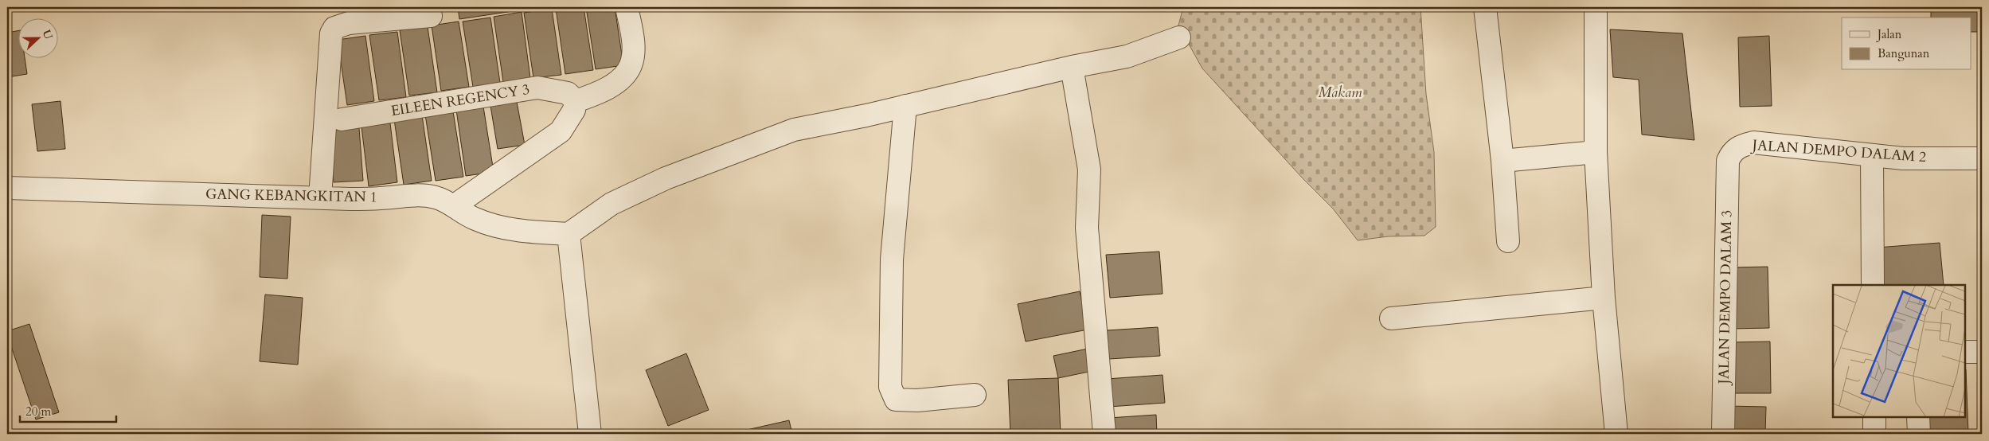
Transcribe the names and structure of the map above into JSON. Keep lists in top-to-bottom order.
{
  "streets": {
    "street": [
      "EILEEN REGENCY 3",
      "JALAN DEMPO DALAM 2",
      "GANG KEBANGKITAN 1",
      "JALAN DEMPO DALAM 3"
    ]
  },
  "crossings": [
    ["JALAN DEMPO DALAM 2", "JALAN DEMPO DALAM 3"]
  ],
  "parks": ["Makam"],
  "legend": ["Jalan", "Bangunan"],
  "scale_bar": "20 m",
  "north": "right"
}
